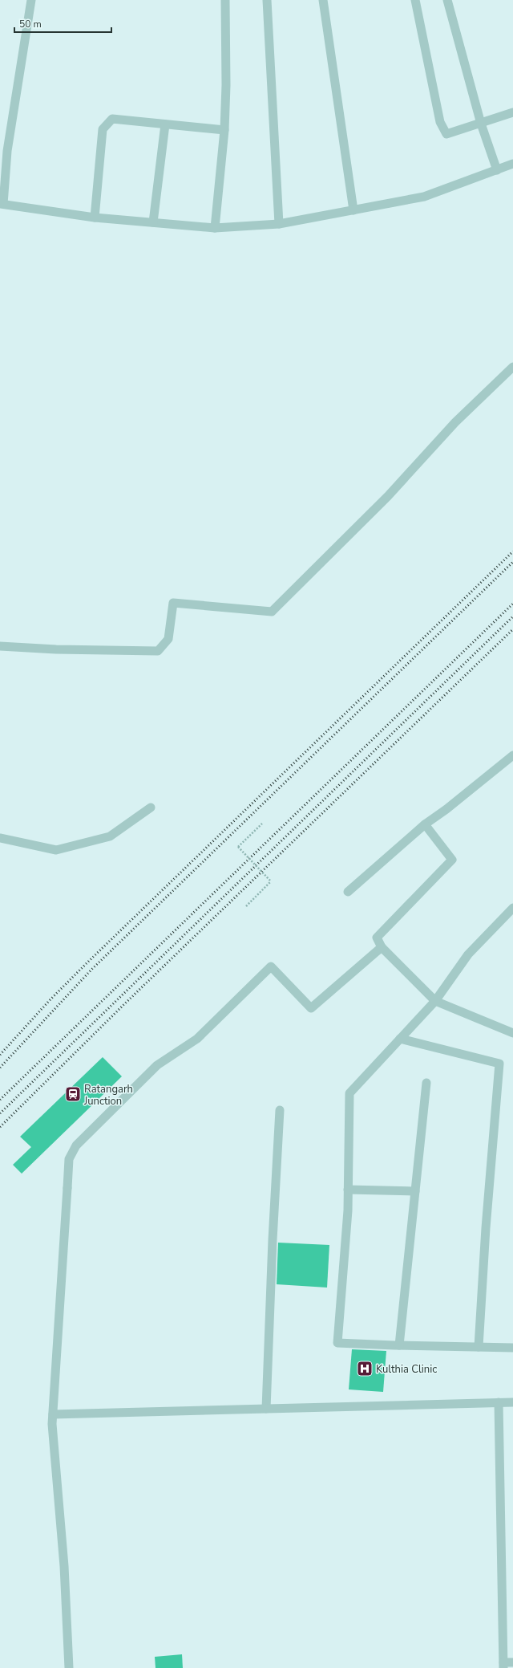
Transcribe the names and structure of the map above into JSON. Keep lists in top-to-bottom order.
{
  "places": {
    "station": ["Ratangarh Junction"],
    "hospital": ["Kulthia Clinic"]
  },
  "scale_bar": "50 m"
}
